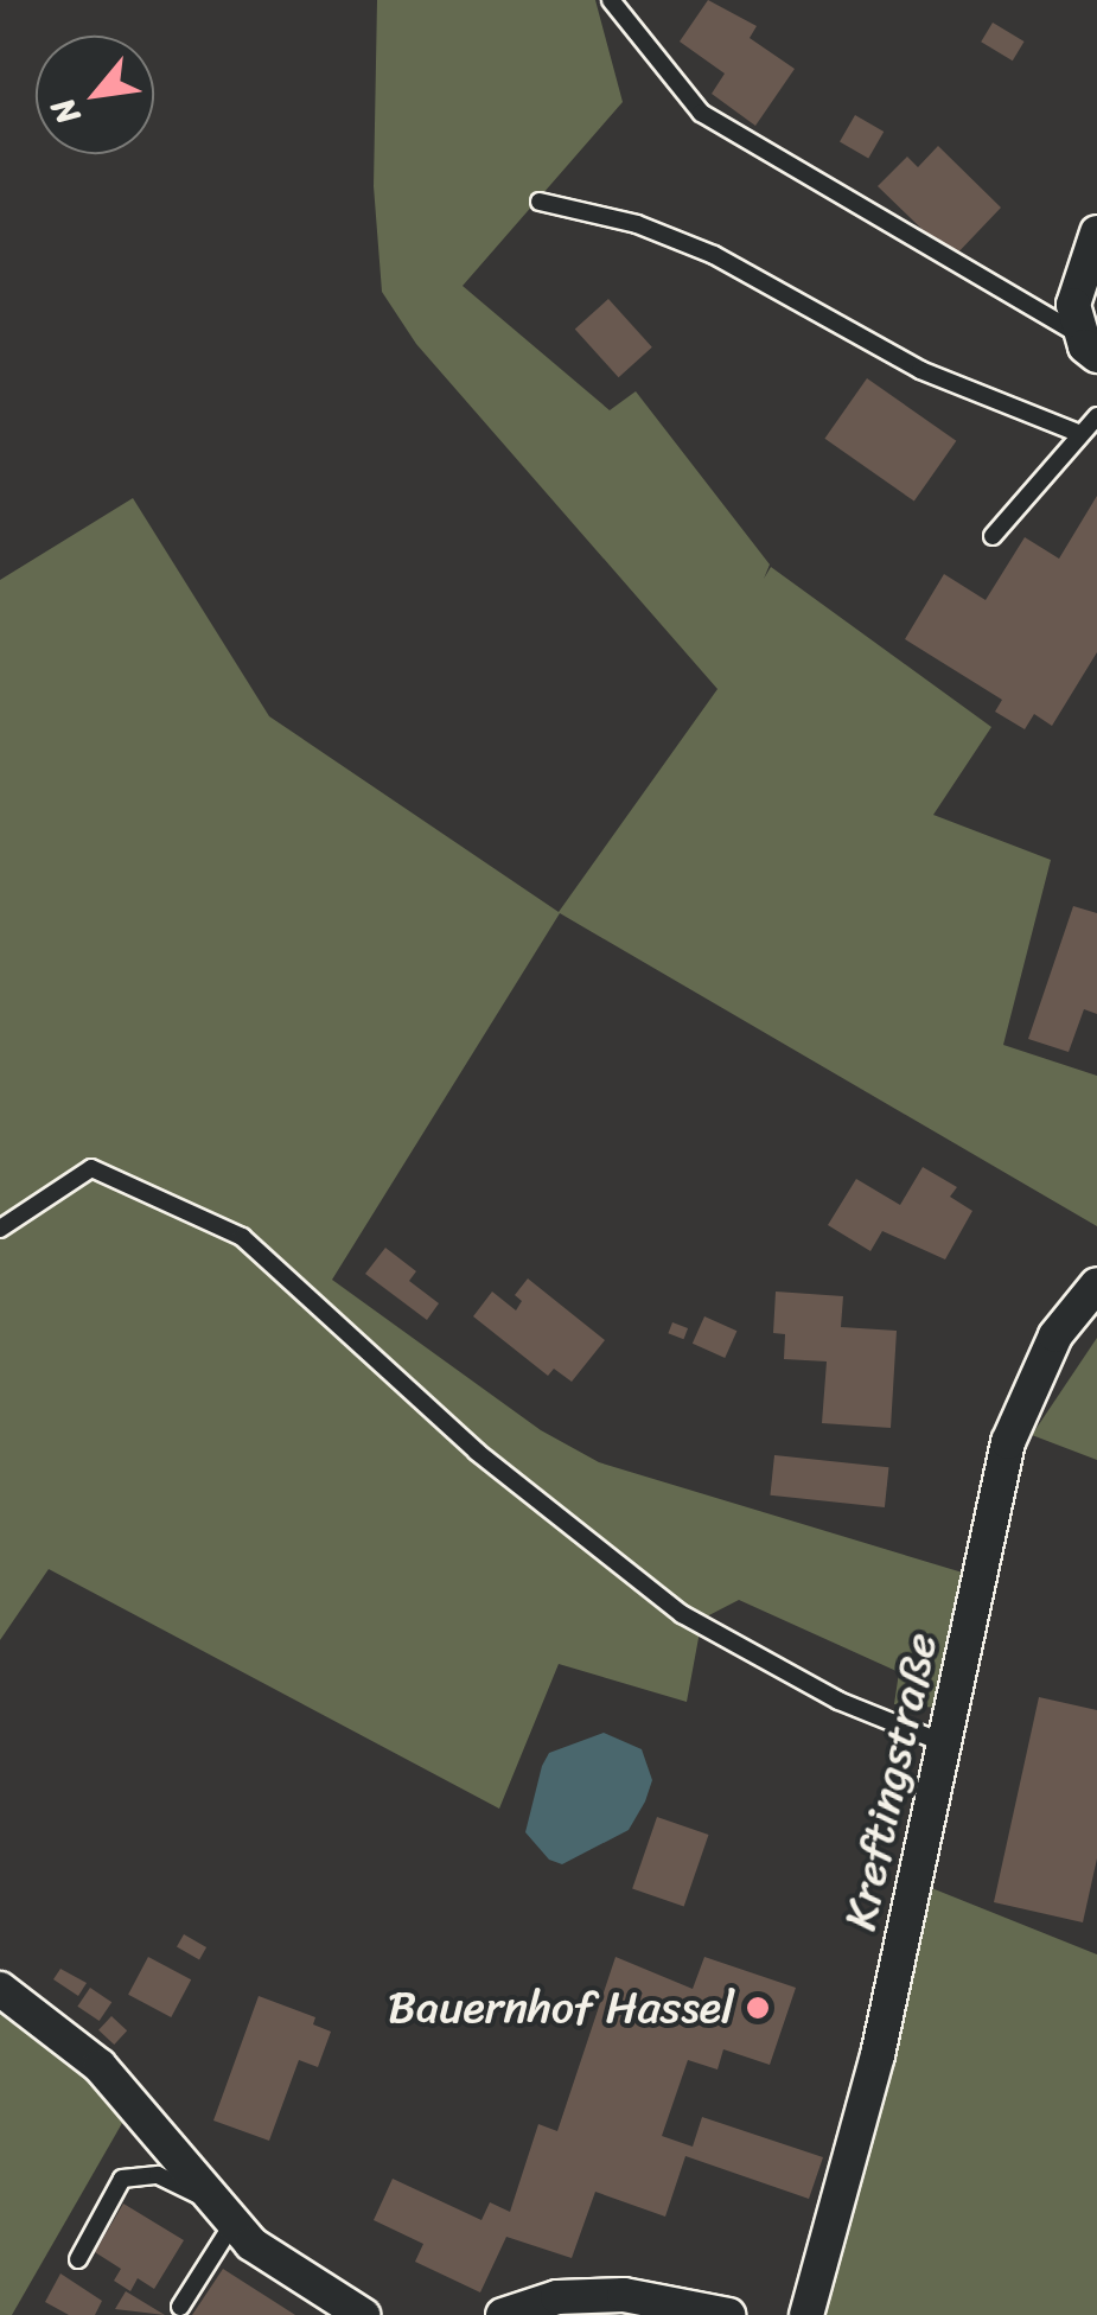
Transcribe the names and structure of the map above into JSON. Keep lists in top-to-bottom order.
{
  "streets": {
    "street": ["Kreftingstraße"]
  },
  "places": ["Bauernhof Hassel"],
  "north": "bottom left"
}
